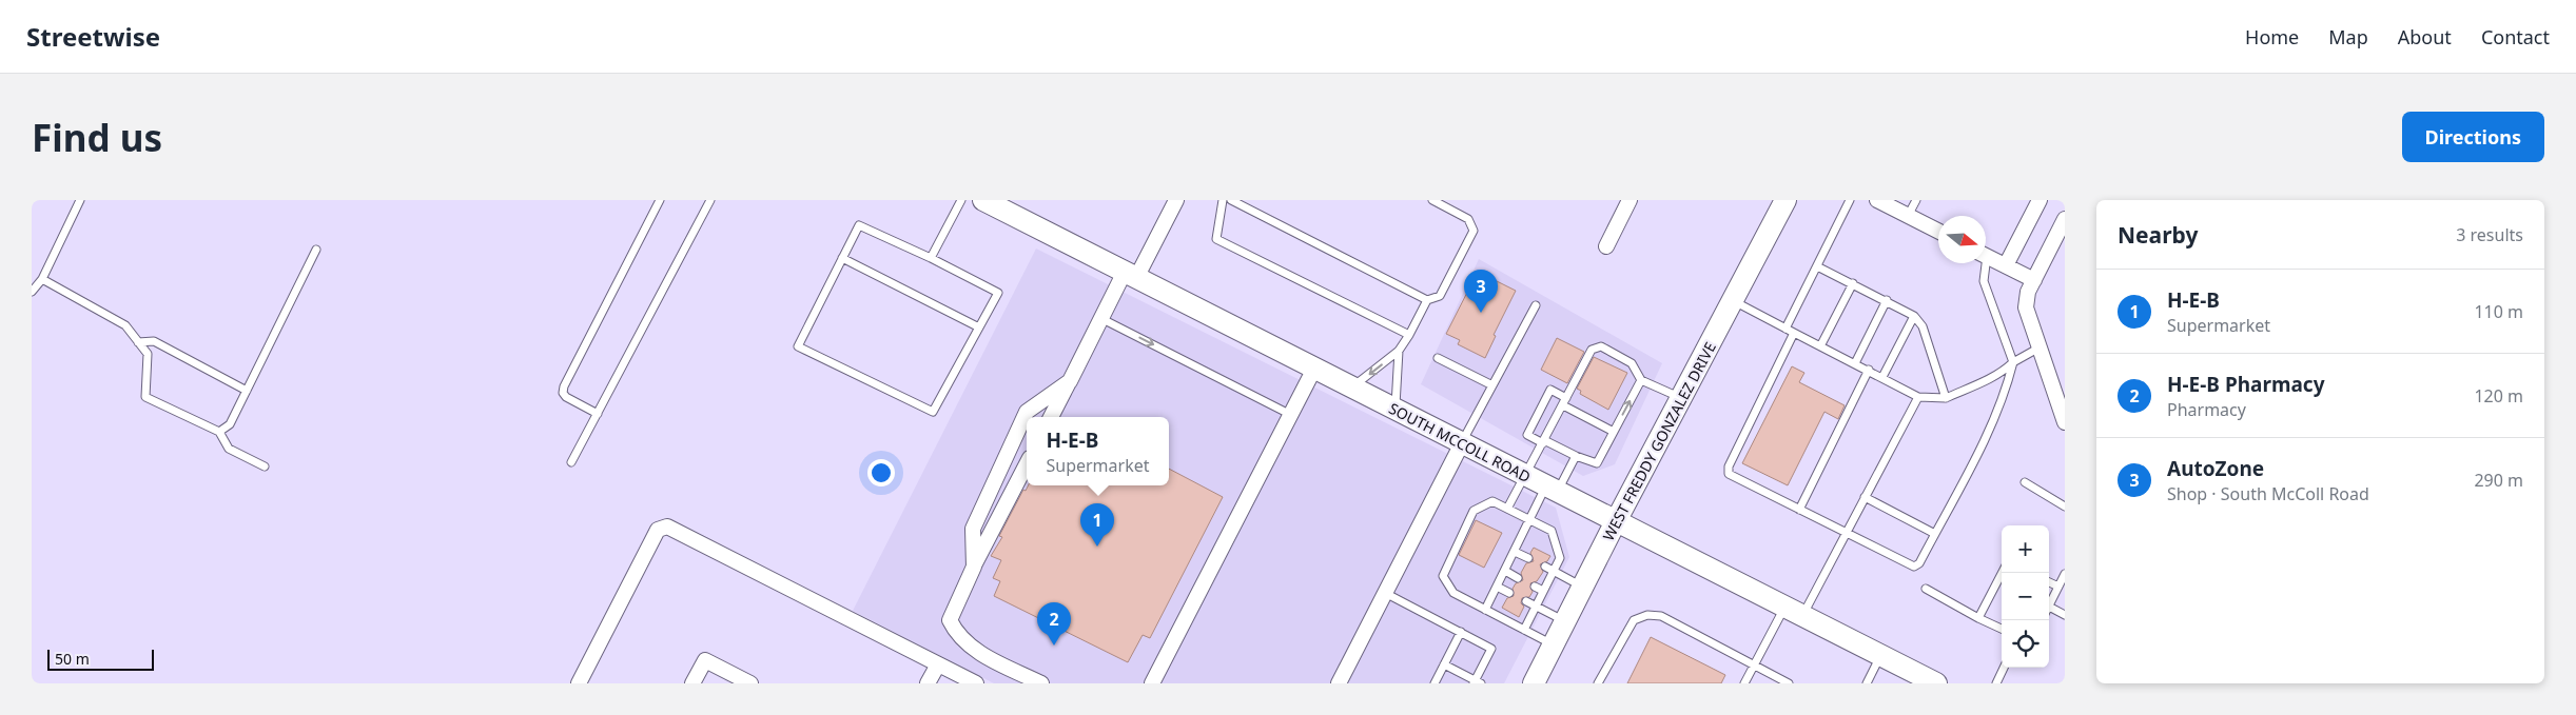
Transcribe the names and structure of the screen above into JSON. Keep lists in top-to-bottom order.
{
  "streets": {
    "main road": ["WEST FREDDY GONZALEZ DRIVE", "SOUTH MCCOLL ROAD"]
  },
  "crossings": [
    ["WEST FREDDY GONZALEZ DRIVE", "SOUTH MCCOLL ROAD"]
  ],
  "scale_bar": "50 m",
  "north": "right",
  "page": {
    "header": "Streetwise",
    "nav": [
      "Home",
      "Map",
      "About",
      "Contact"
    ],
    "buttons": "Directions",
    "title": "Find us",
    "heading": ["Nearby", "3 results"],
    "list": [
      {
        "mark": "1",
        "name": "H-E-B",
        "note": "Supermarket",
        "value": "110 m"
      },
      {
        "mark": "2",
        "name": "H-E-B Pharmacy",
        "note": "Pharmacy",
        "value": "120 m"
      },
      {
        "mark": "3",
        "name": "AutoZone",
        "note": "Shop · South McColl Road",
        "value": "290 m"
      }
    ],
    "pins": ["3", "1", "2"],
    "popup": ["H-E-B", "Supermarket"],
    "map_buttons": ["+", "−"],
    "scale": "50 m"
  }
}
